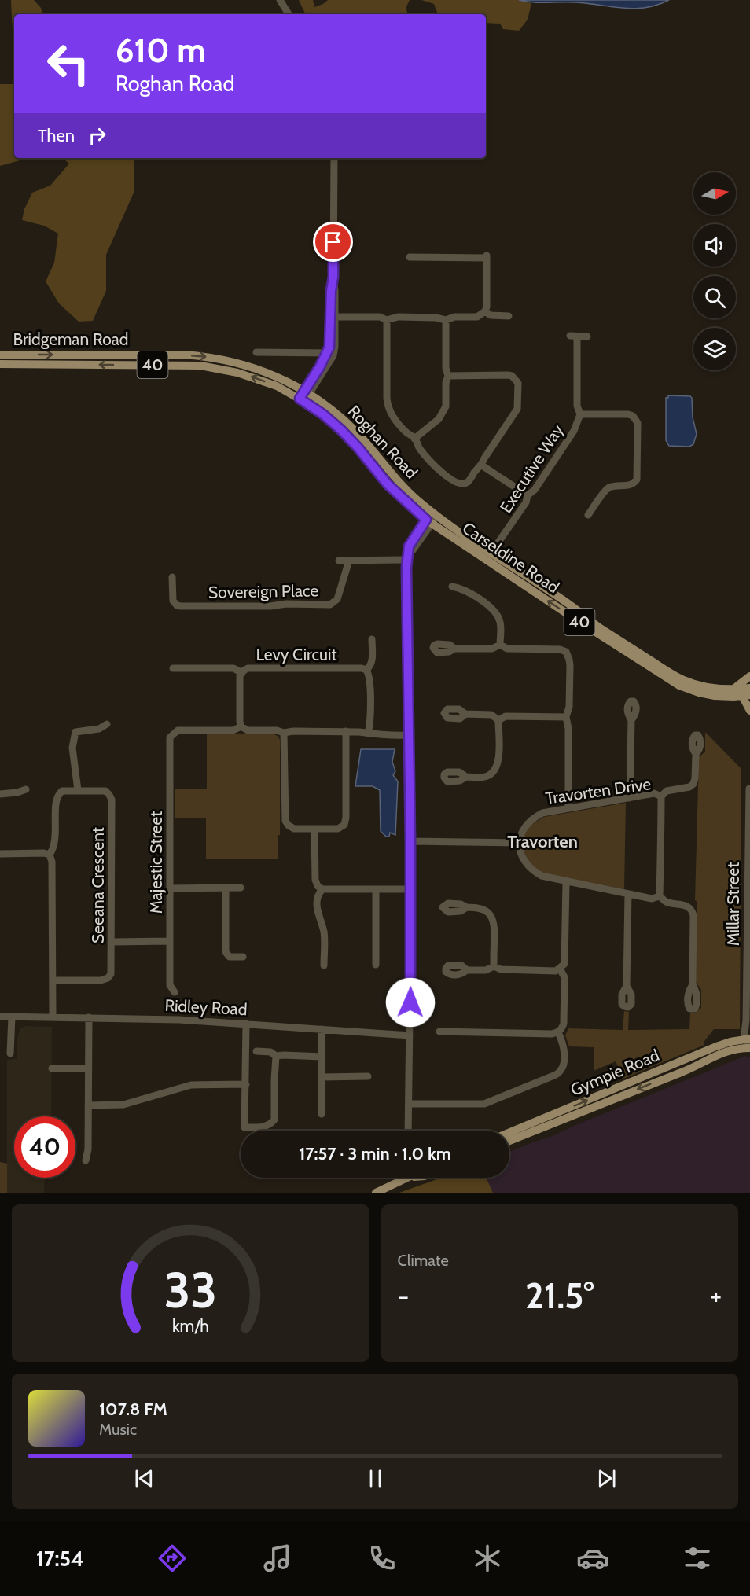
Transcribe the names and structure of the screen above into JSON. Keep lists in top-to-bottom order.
{
  "streets": {
    "main road": [
      "Bridgeman Road",
      "40",
      "Roghan Road",
      "Carseldine Road",
      "Gympie Road"
    ],
    "street": [
      "Executive Way",
      "Sovereign Place",
      "Levy Circuit",
      "Travorten Drive",
      "Majestic Street",
      "Seeana Crescent",
      "Millar Street",
      "Ridley Road"
    ]
  },
  "crossings": [
    ["Bridgeman Road", "Roghan Road"],
    ["40", "Carseldine Road"],
    ["Roghan Road", "Carseldine Road"],
    ["Executive Way", "Carseldine Road"],
    ["Levy Circuit", "Majestic Street"],
    ["Millar Street", "Gympie Road"]
  ],
  "districts": ["Travorten"],
  "north": "right",
  "page": {
    "turn": ["610 m", "Roghan Road"],
    "then": "Then",
    "limit": "40",
    "trip": "17:57 · 3 min · 1.0 km",
    "tile": "Climate",
    "heat": ["−", "21.5°", "+"],
    "song": ["107.8 FM", "Music"],
    "tabs": "17:54",
    "gauge": ["33", "km/h"]
  }
}
